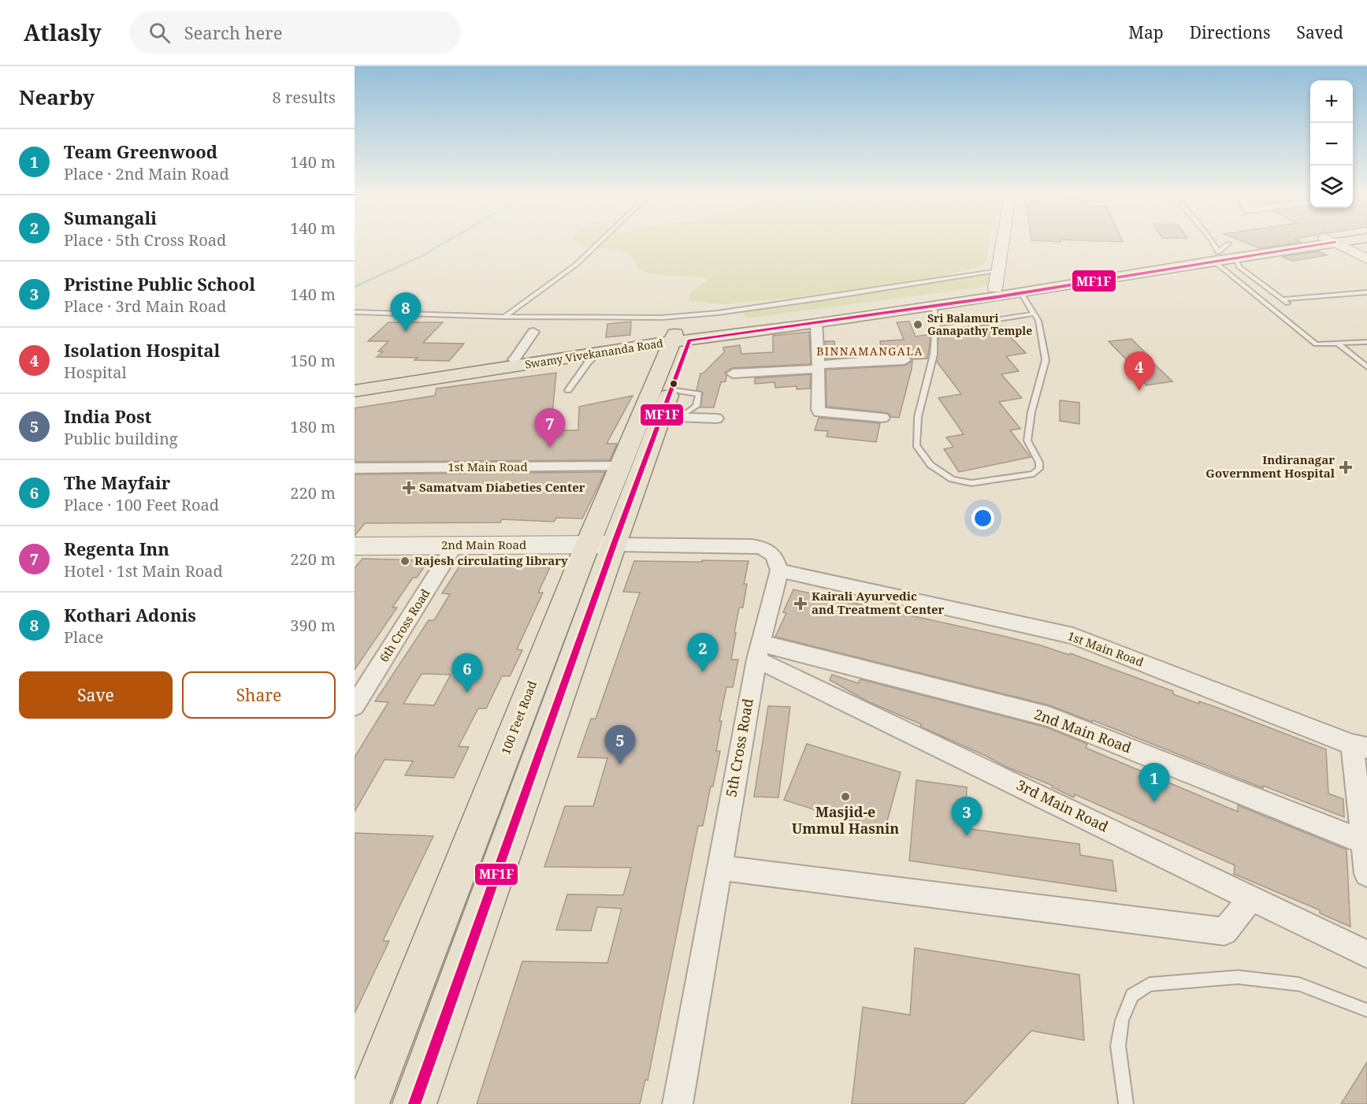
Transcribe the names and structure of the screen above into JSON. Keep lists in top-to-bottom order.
{
  "streets": {
    "main road": ["Swamy Vivekananda Road", "100 Feet Road"],
    "street": [
      "1st Main Road",
      "2nd Main Road",
      "6th Cross Road",
      "5th Cross Road",
      "3rd Main Road"
    ]
  },
  "crossings": [
    ["Swamy Vivekananda Road", "100 Feet Road"],
    ["1st Main Road", "100 Feet Road"],
    ["1st Main Road", "5th Cross Road"],
    ["2nd Main Road", "6th Cross Road"],
    ["2nd Main Road", "100 Feet Road"],
    ["2nd Main Road", "5th Cross Road"],
    ["2nd Main Road", "3rd Main Road"],
    ["5th Cross Road", "3rd Main Road"]
  ],
  "districts": ["BINNAMANGALA"],
  "places": {
    "other": ["Sri Balamuri Ganapathy Temple", "Rajesh circulating library", "Masjid-e Ummul Hasnin"],
    "health": ["Indiranagar Government Hospital", "Samatvam Diabeties Center", "Kairali Ayurvedic and Treatment Center"]
  },
  "lines": ["transit line MF1F"],
  "page": {
    "header": "Atlasly",
    "search": "Search here",
    "nav": ["Map", "Directions", "Saved"],
    "heading": ["Nearby", "8 results"],
    "map_buttons": ["+", "−"],
    "list": [
      {
        "mark": "1",
        "name": "Team Greenwood",
        "note": "Place · 2nd Main Road",
        "value": "140 m"
      },
      {
        "mark": "2",
        "name": "Sumangali",
        "note": "Place · 5th Cross Road",
        "value": "140 m"
      },
      {
        "mark": "3",
        "name": "Pristine Public School",
        "note": "Place · 3rd Main Road",
        "value": "140 m"
      },
      {
        "mark": "4",
        "name": "Isolation Hospital",
        "note": "Hospital",
        "value": "150 m"
      },
      {
        "mark": "5",
        "name": "India Post",
        "note": "Public building",
        "value": "180 m"
      },
      {
        "mark": "6",
        "name": "The Mayfair",
        "note": "Place · 100 Feet Road",
        "value": "220 m"
      },
      {
        "mark": "7",
        "name": "Regenta Inn",
        "note": "Hotel · 1st Main Road",
        "value": "220 m"
      },
      {
        "mark": "8",
        "name": "Kothari Adonis",
        "note": "Place",
        "value": "390 m"
      }
    ],
    "pins": [
      "8",
      "4",
      "7",
      "2",
      "6",
      "5",
      "1",
      "3"
    ],
    "buttons": ["Save", "Share"]
  }
}
